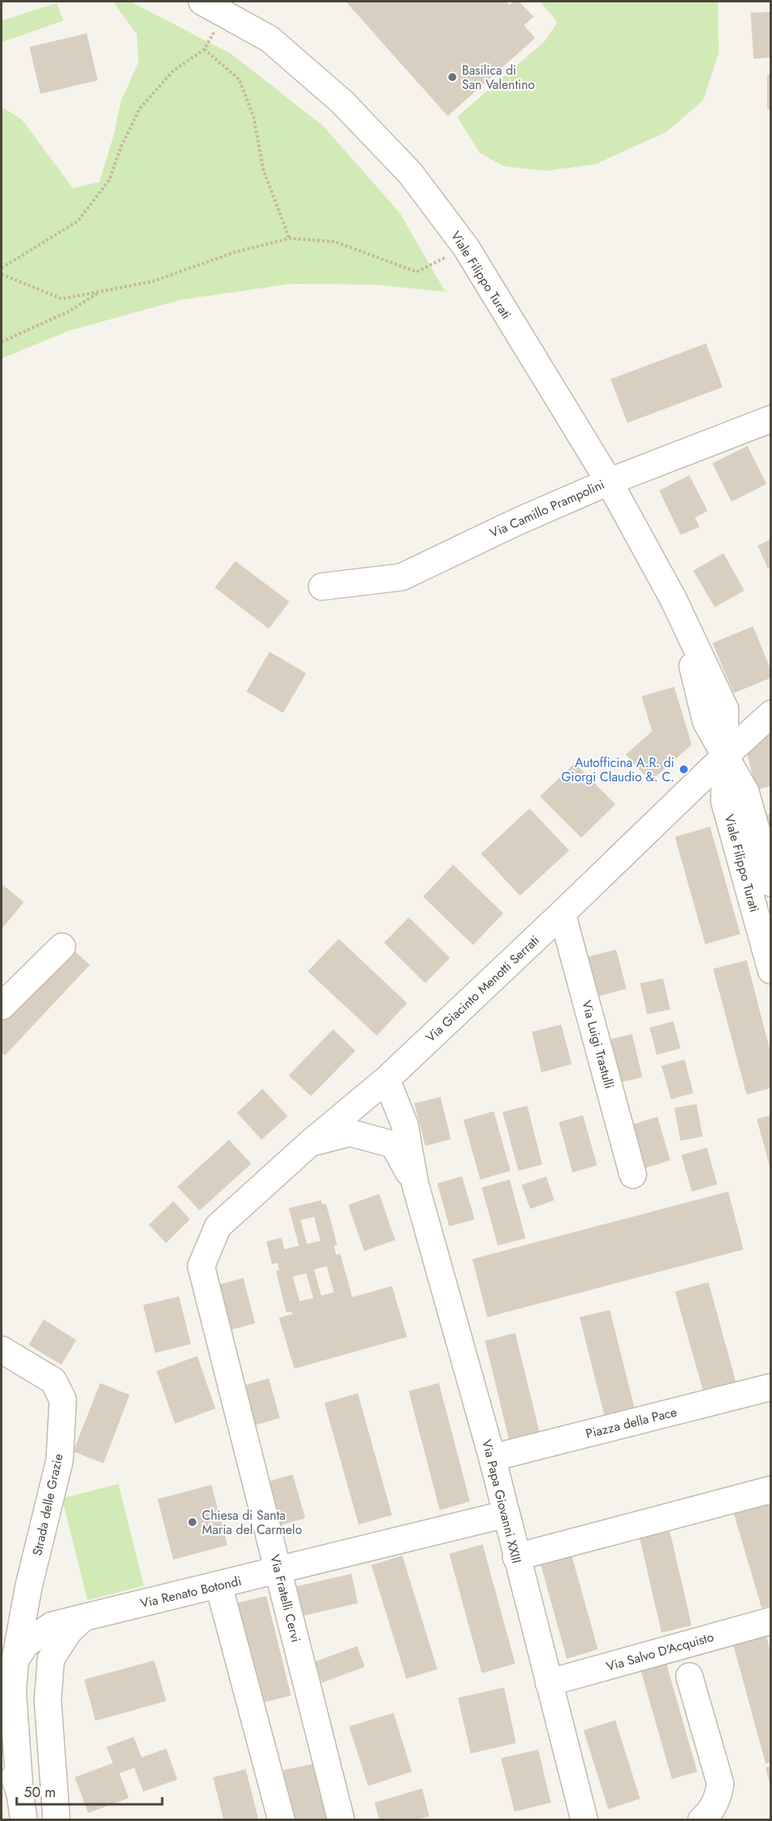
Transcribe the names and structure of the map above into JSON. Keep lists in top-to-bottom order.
{
  "streets": {
    "street": [
      "Viale Filippo Turati",
      "Via Camillo Prampolini",
      "Via Giacinto Menotti Serrati",
      "Via Luigi Trastulli",
      "Piazza della Pace",
      "Via Papa Giovanni XXIII",
      "Strada delle Grazie",
      "Via Renato Botondi",
      "Via Fratelli Cervi",
      "Via Salvo D'Acquisto"
    ]
  },
  "crossings": [
    ["Viale Filippo Turati", "Via Camillo Prampolini"],
    ["Viale Filippo Turati", "Via Giacinto Menotti Serrati"],
    ["Via Giacinto Menotti Serrati", "Via Luigi Trastulli"],
    ["Via Giacinto Menotti Serrati", "Via Papa Giovanni XXIII"],
    ["Via Giacinto Menotti Serrati", "Via Fratelli Cervi"],
    ["Piazza della Pace", "Via Papa Giovanni XXIII"],
    ["Via Papa Giovanni XXIII", "Via Renato Botondi"],
    ["Via Papa Giovanni XXIII", "Via Salvo D'Acquisto"],
    ["Via Renato Botondi", "Via Fratelli Cervi"]
  ],
  "places": ["Basilica di San Valentino", "Autofficina A.R. di Giorgi Claudio &. C.", "Chiesa di Santa Maria del Carmelo"],
  "scale_bar": "50 m"
}
